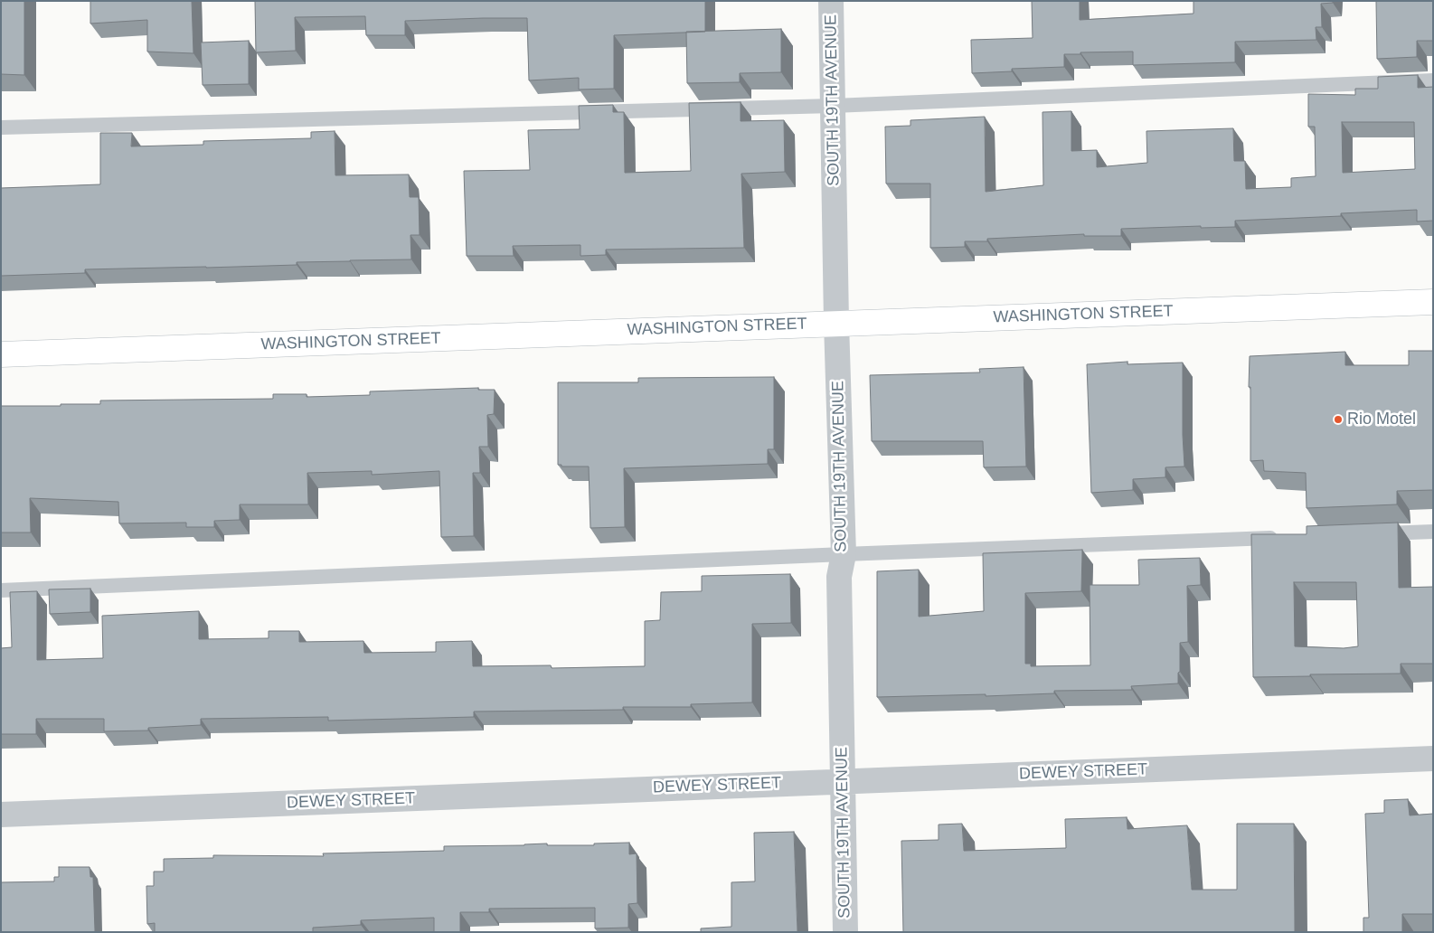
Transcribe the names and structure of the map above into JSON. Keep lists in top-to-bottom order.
{
  "streets": {
    "street": ["SOUTH 19TH AVENUE", "WASHINGTON STREET", "DEWEY STREET"]
  },
  "crossings": [
    ["SOUTH 19TH AVENUE", "WASHINGTON STREET"],
    ["SOUTH 19TH AVENUE", "DEWEY STREET"]
  ],
  "places": ["Rio Motel"]
}
